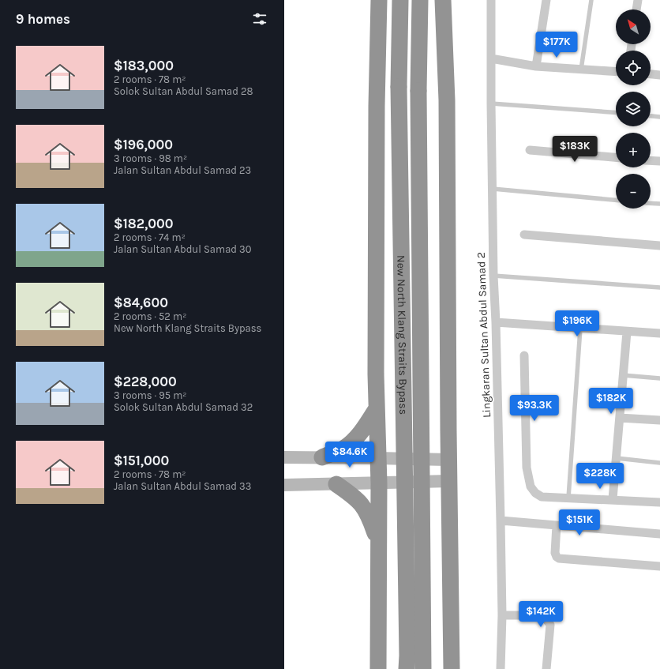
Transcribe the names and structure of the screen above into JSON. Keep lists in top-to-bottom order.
{
  "streets": {
    "highway": ["New North Klang Straits Bypass"],
    "street": ["Lingkaran Sultan Abdul Samad 2"]
  },
  "north": "top left",
  "page": {
    "heading": "9 homes",
    "map_buttons": ["+", "−"],
    "price": [
      "$177K",
      "$183K",
      "$196K",
      "$182K",
      "$93.3K",
      "$84.6K",
      "$228K",
      "$151K",
      "$142K"
    ],
    "list": [
      {
        "name": "$183,000",
        "note": "2 rooms · 78 m² · Solok Sultan Abdul Samad 28"
      },
      {
        "name": "$196,000",
        "note": "3 rooms · 98 m² · Jalan Sultan Abdul Samad 23"
      },
      {
        "name": "$182,000",
        "note": "2 rooms · 74 m² · Jalan Sultan Abdul Samad 30"
      },
      {
        "name": "$84,600",
        "note": "2 rooms · 52 m² · New North Klang Straits Bypass"
      },
      {
        "name": "$228,000",
        "note": "3 rooms · 95 m² · Solok Sultan Abdul Samad 32"
      },
      {
        "name": "$151,000",
        "note": "2 rooms · 78 m² · Jalan Sultan Abdul Samad 33"
      }
    ]
  }
}
